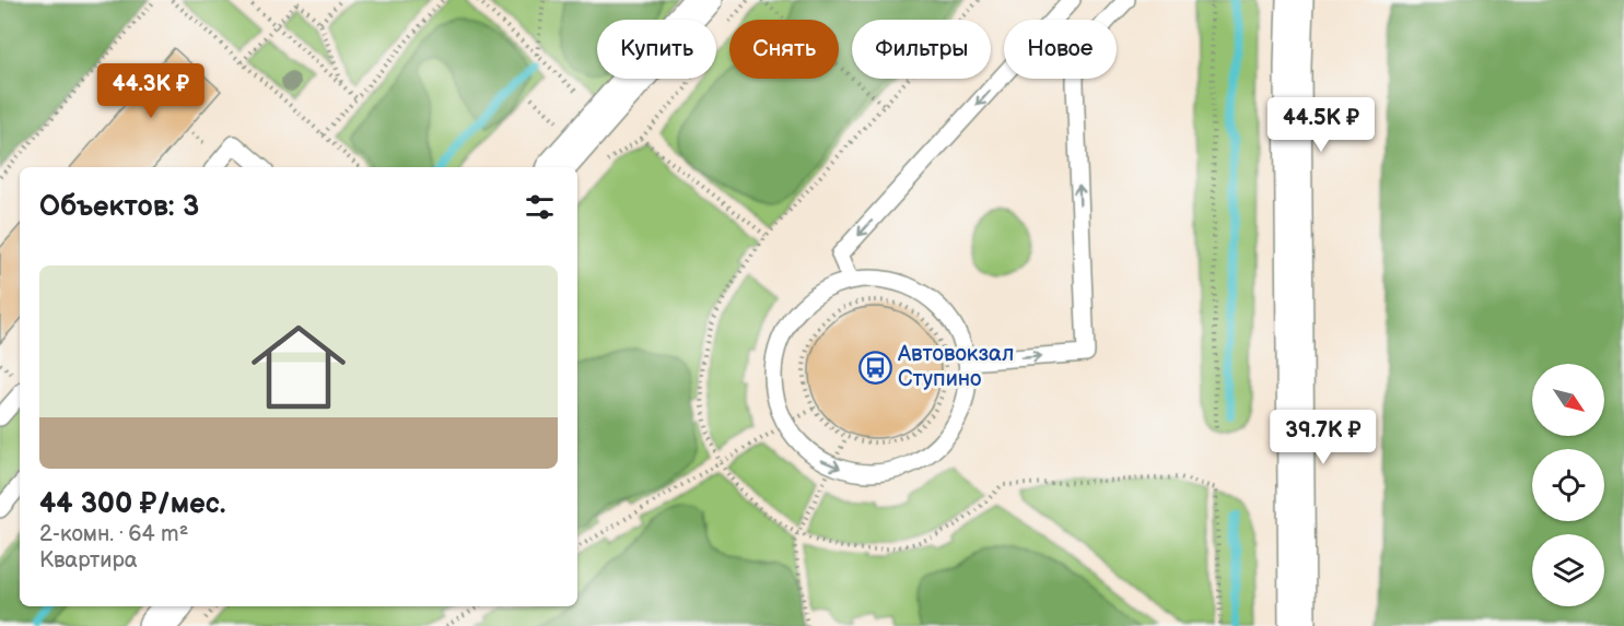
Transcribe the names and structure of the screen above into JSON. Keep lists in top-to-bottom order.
{
  "places": {
    "bus stop": ["Автовокзал Ступино"]
  },
  "north": "bottom right",
  "page": {
    "chip": [
      "Купить",
      "Снять",
      "Фильтры",
      "Новое"
    ],
    "price": ["44.3K ₽", "44.5K ₽", "39.7K ₽"],
    "heading": "Объектов: 3",
    "list": [
      {
        "name": "44 300 ₽/мес.",
        "note": "2-комн. · 64 m² · Квартира"
      }
    ]
  }
}
